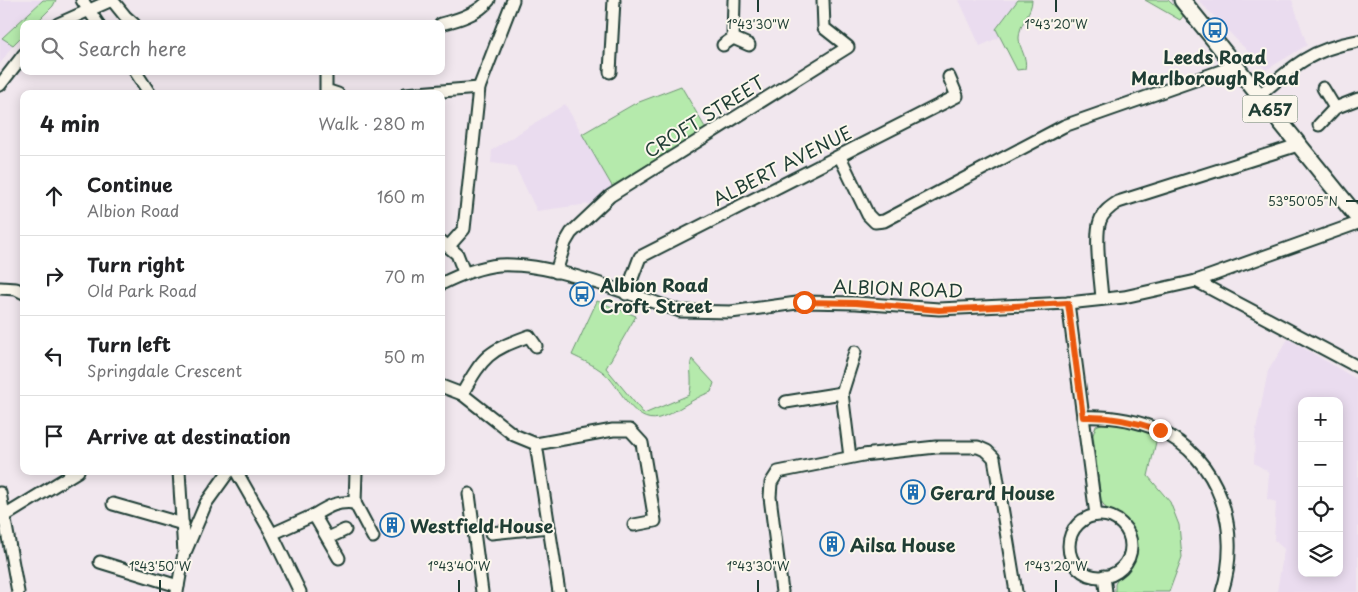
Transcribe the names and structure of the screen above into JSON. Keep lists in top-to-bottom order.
{
  "streets": {
    "main road": ["A657"],
    "street": ["CROFT STREET", "ALBERT AVENUE", "ALBION ROAD"]
  },
  "crossings": [
    ["CROFT STREET", "ALBION ROAD"],
    ["ALBERT AVENUE", "ALBION ROAD"]
  ],
  "places": {
    "bus stop": ["Leeds Road Marlborough Road", "Albion Road Croft Street"],
    "building": ["Gerard House", "Westfield House", "Ailsa House"]
  },
  "page": {
    "search": "Search here",
    "heading": ["4 min", "Walk · 280 m"],
    "list": [
      ["Continue", "Albion Road", "160 m"],
      ["Turn right", "Old Park Road", "70 m"],
      ["Turn left", "Springdale Crescent", "50 m"],
      "Arrive at destination"
    ],
    "map_buttons": ["+", "−"]
  },
  "coordinates": [
    "1°43'30\"W",
    "1°43'20\"W",
    "53°50'05\"N",
    "1°43'50\"W",
    "1°43'40\"W"
  ]
}
